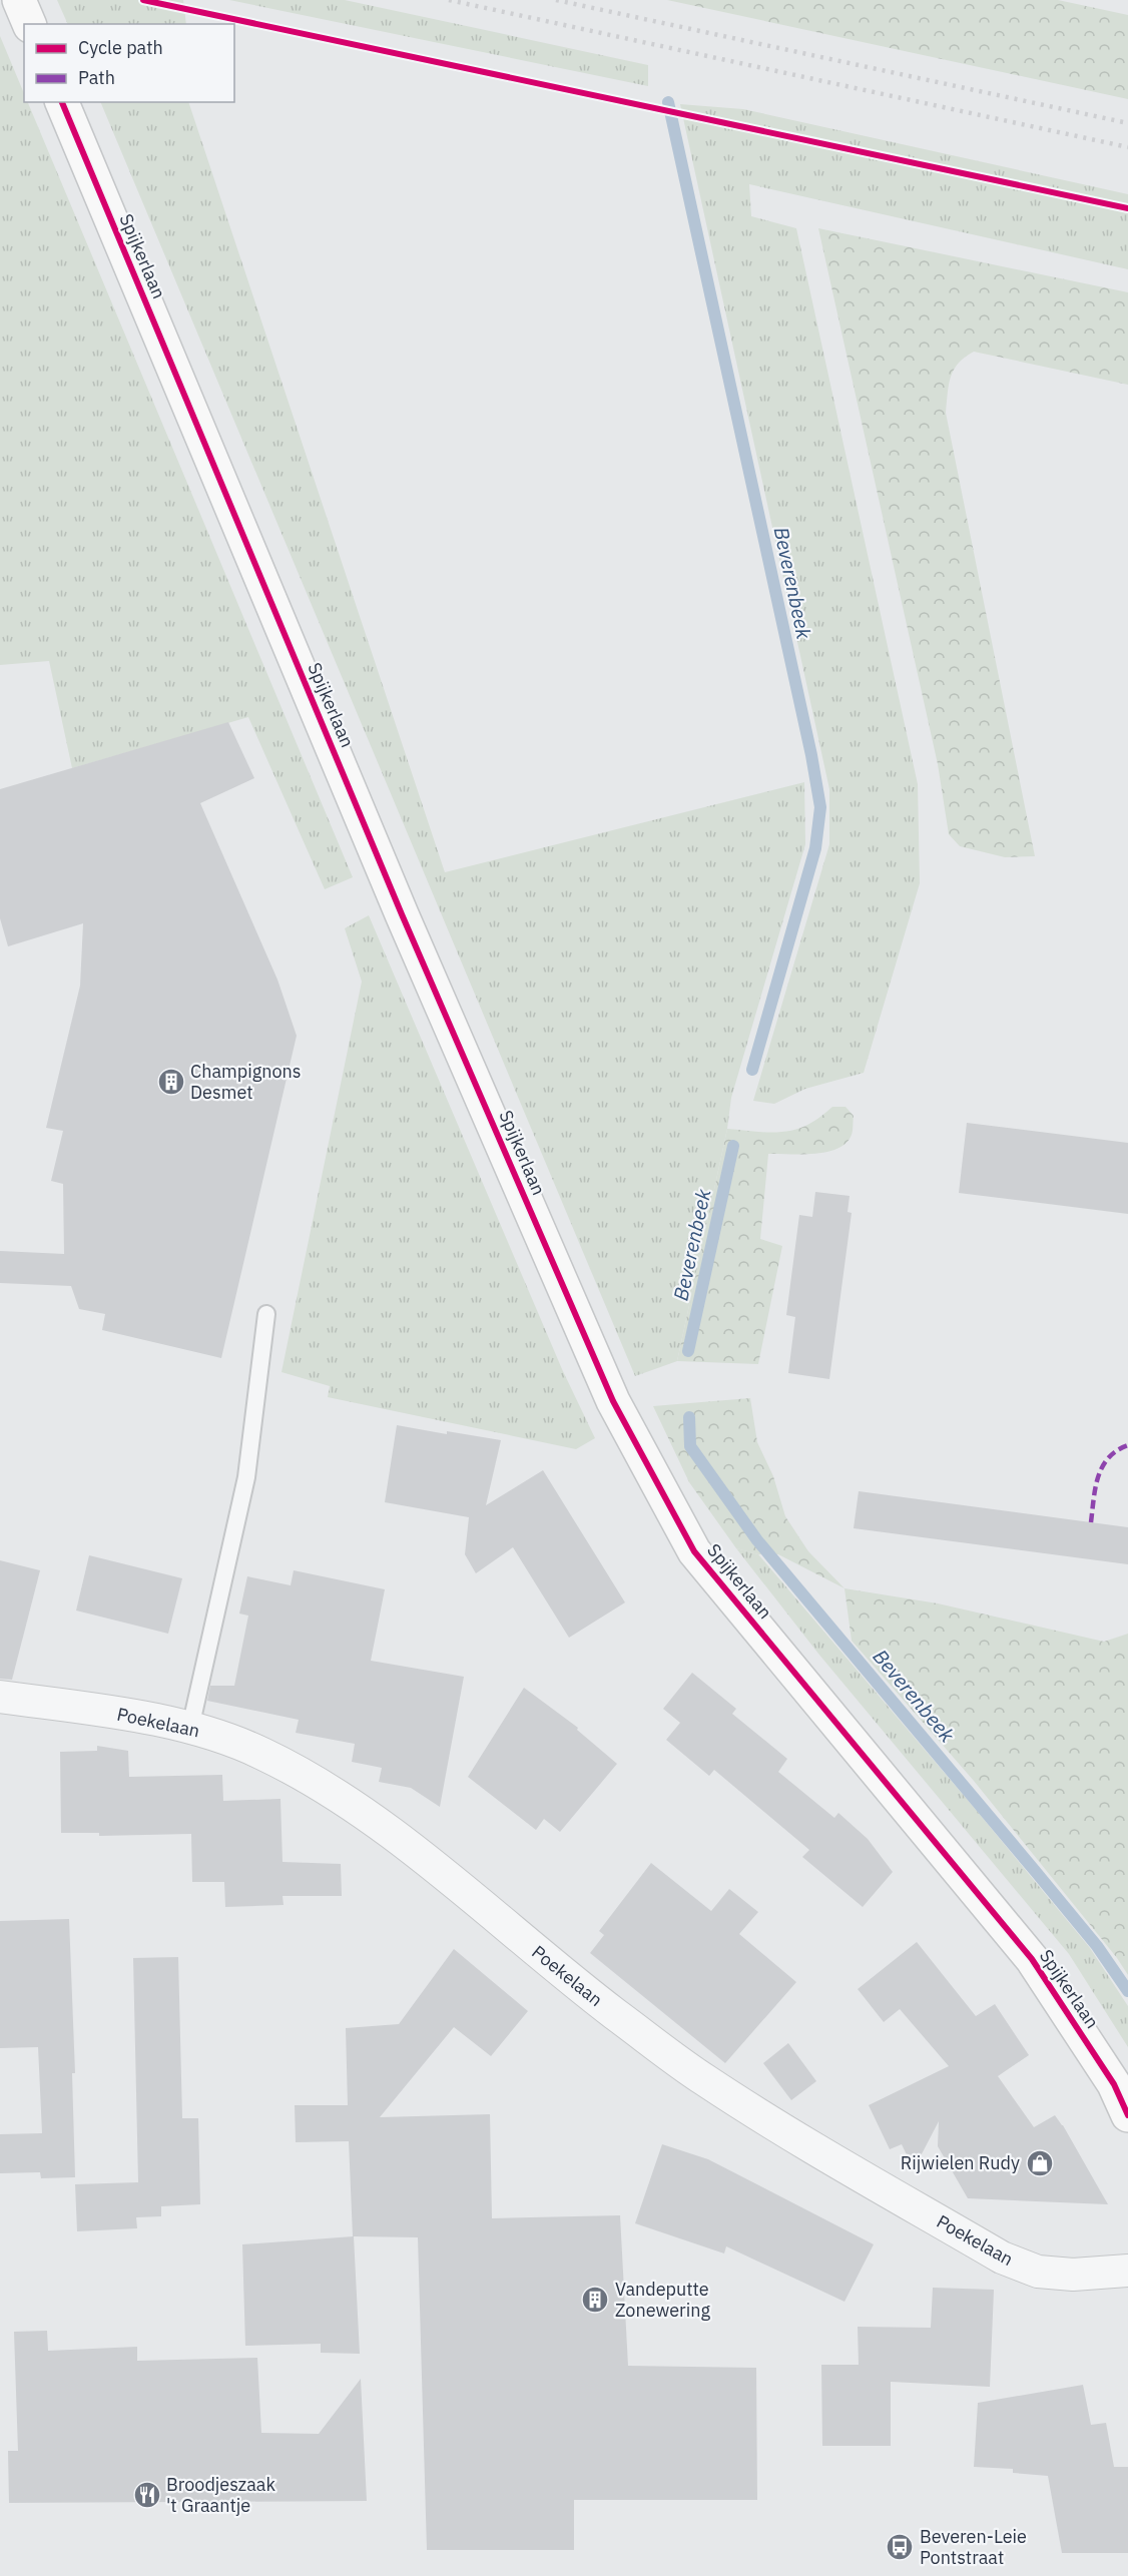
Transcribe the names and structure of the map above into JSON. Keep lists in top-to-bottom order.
{
  "streets": {
    "street": ["Spijkerlaan", "Poekelaan"]
  },
  "water": ["Beverenbeek"],
  "places": {
    "building": ["Champignons Desmet", "Vandeputte Zonewering"],
    "shop": ["Rijwielen Rudy"],
    "restaurant": ["Broodjeszaak 't Graantje"],
    "bus stop": ["Beveren-Leie Pontstraat"]
  },
  "legend": ["Cycle path", "Path"]
}
